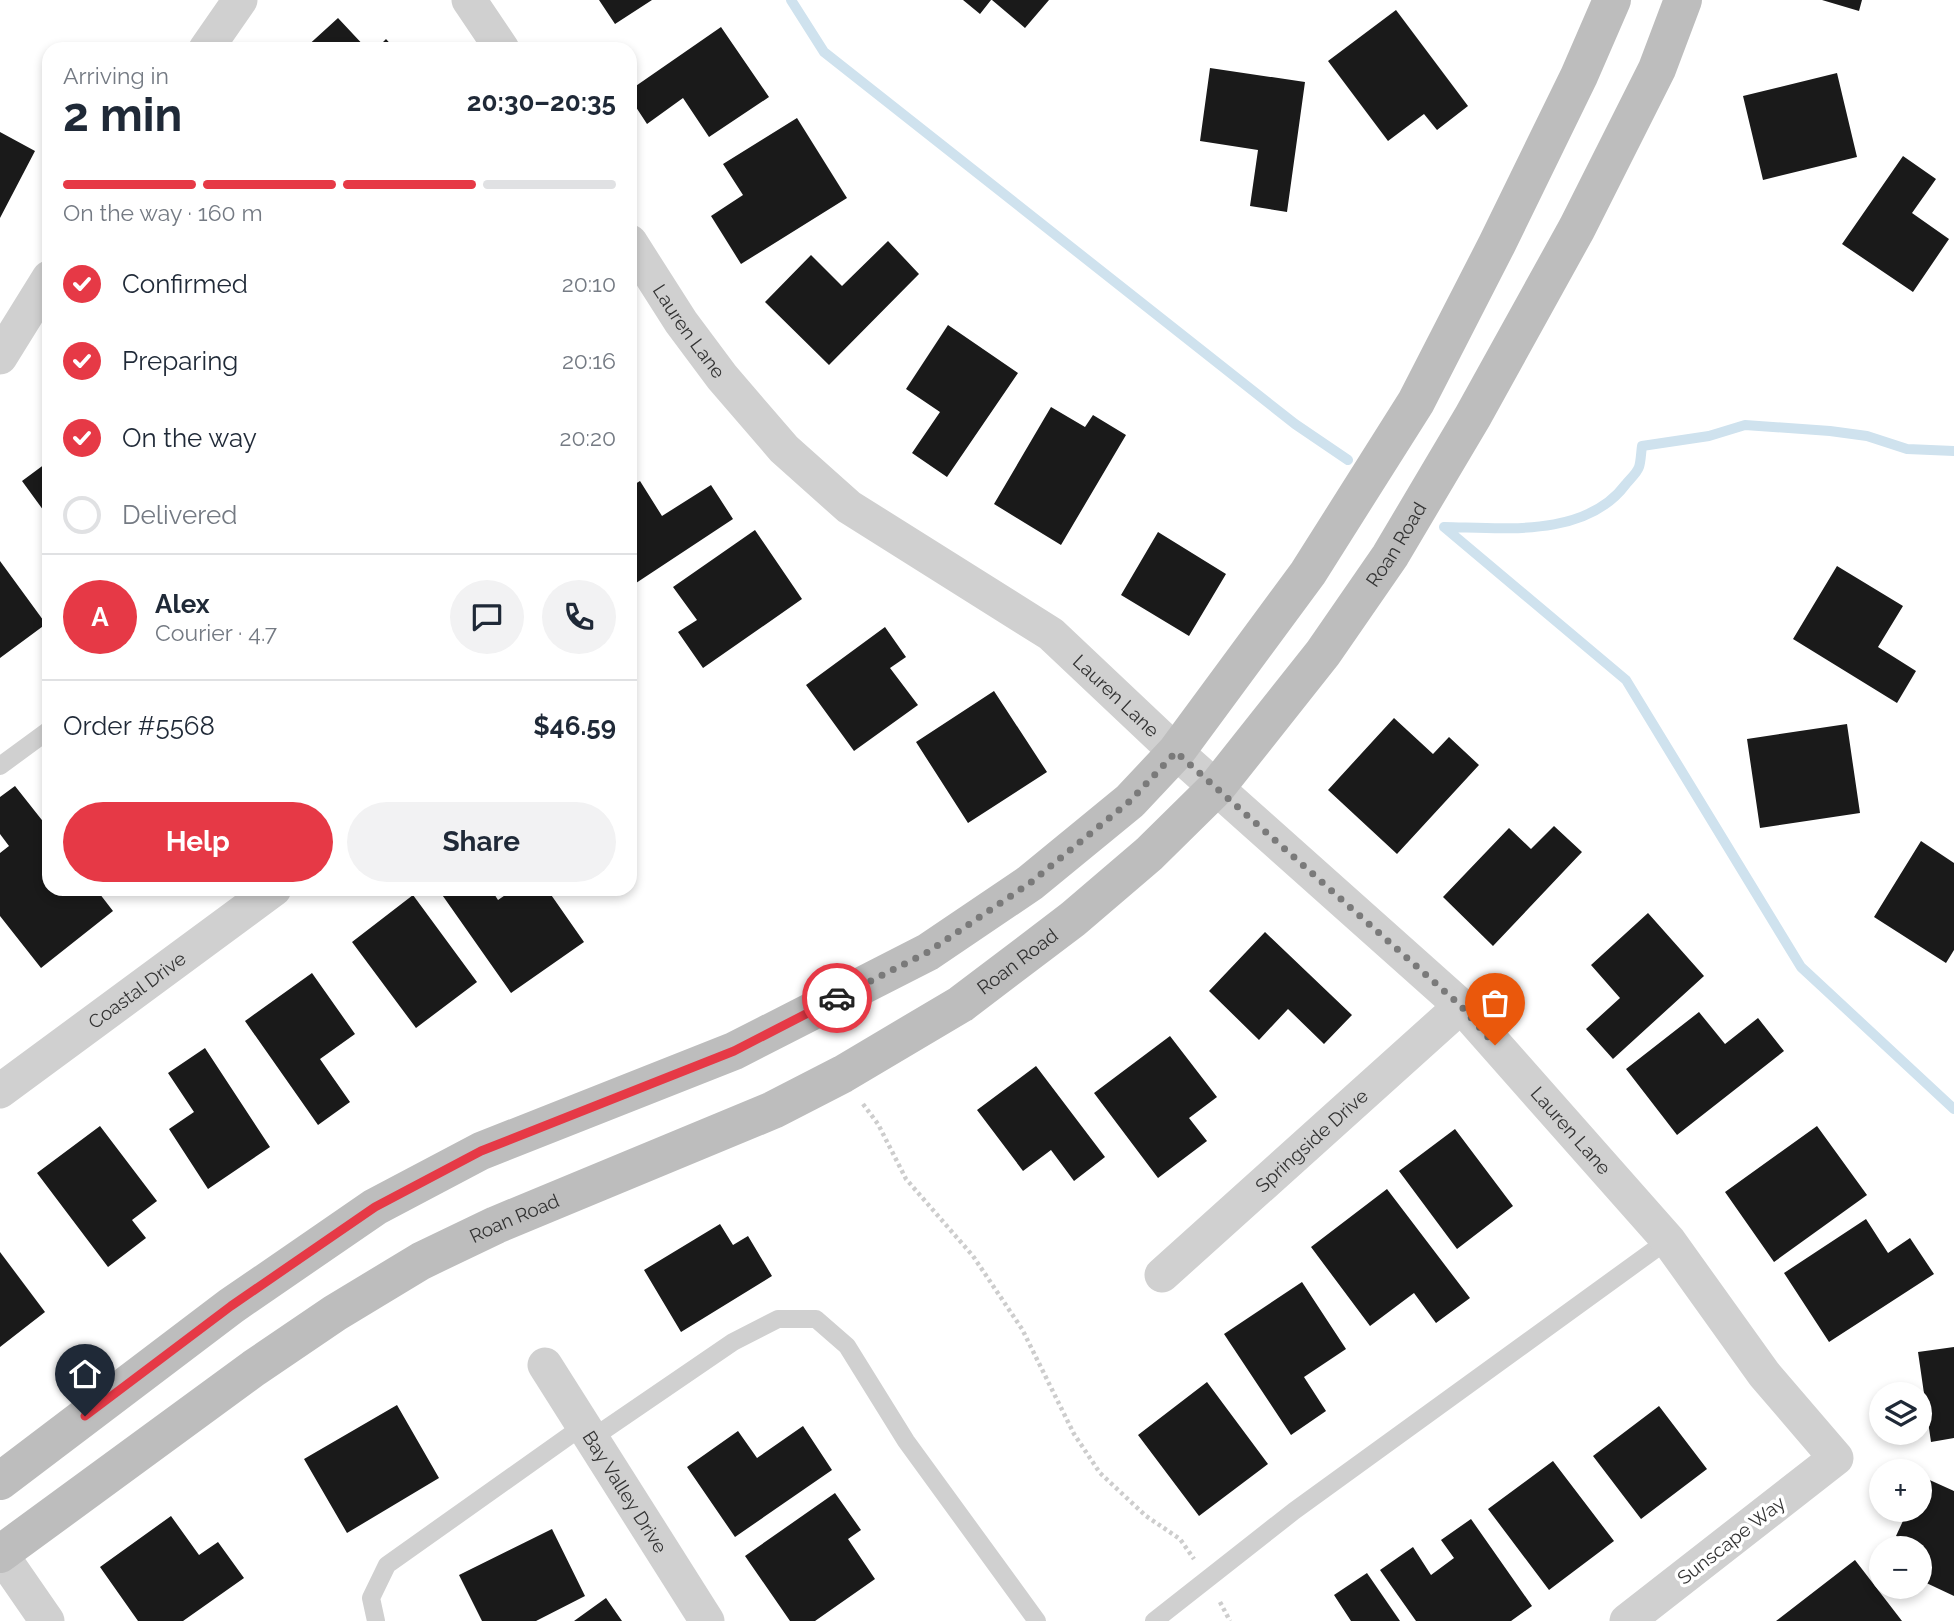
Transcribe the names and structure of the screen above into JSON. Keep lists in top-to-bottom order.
{
  "streets": {
    "street": [
      "Lauren Lane",
      "Roan Road",
      "Coastal Drive",
      "Springside Drive",
      "Bay Valley Drive",
      "Sunscape Way"
    ]
  },
  "crossings": [
    ["Lauren Lane", "Roan Road"],
    ["Lauren Lane", "Springside Drive"],
    ["Lauren Lane", "Sunscape Way"]
  ],
  "page": {
    "heading": ["2 min", "Arriving in", "20:30–20:35"],
    "panel": [
      "Alex",
      "Courier · 4.7",
      "Order #5568",
      "$46.59"
    ],
    "bar": "On the way · 160 m",
    "list": [
      ["Confirmed", "20:10"],
      ["Preparing", "20:16"],
      ["On the way", "20:20"],
      "Delivered"
    ],
    "round": "A",
    "buttons": ["Help", "Share"],
    "map_buttons": ["+", "−"]
  }
}
